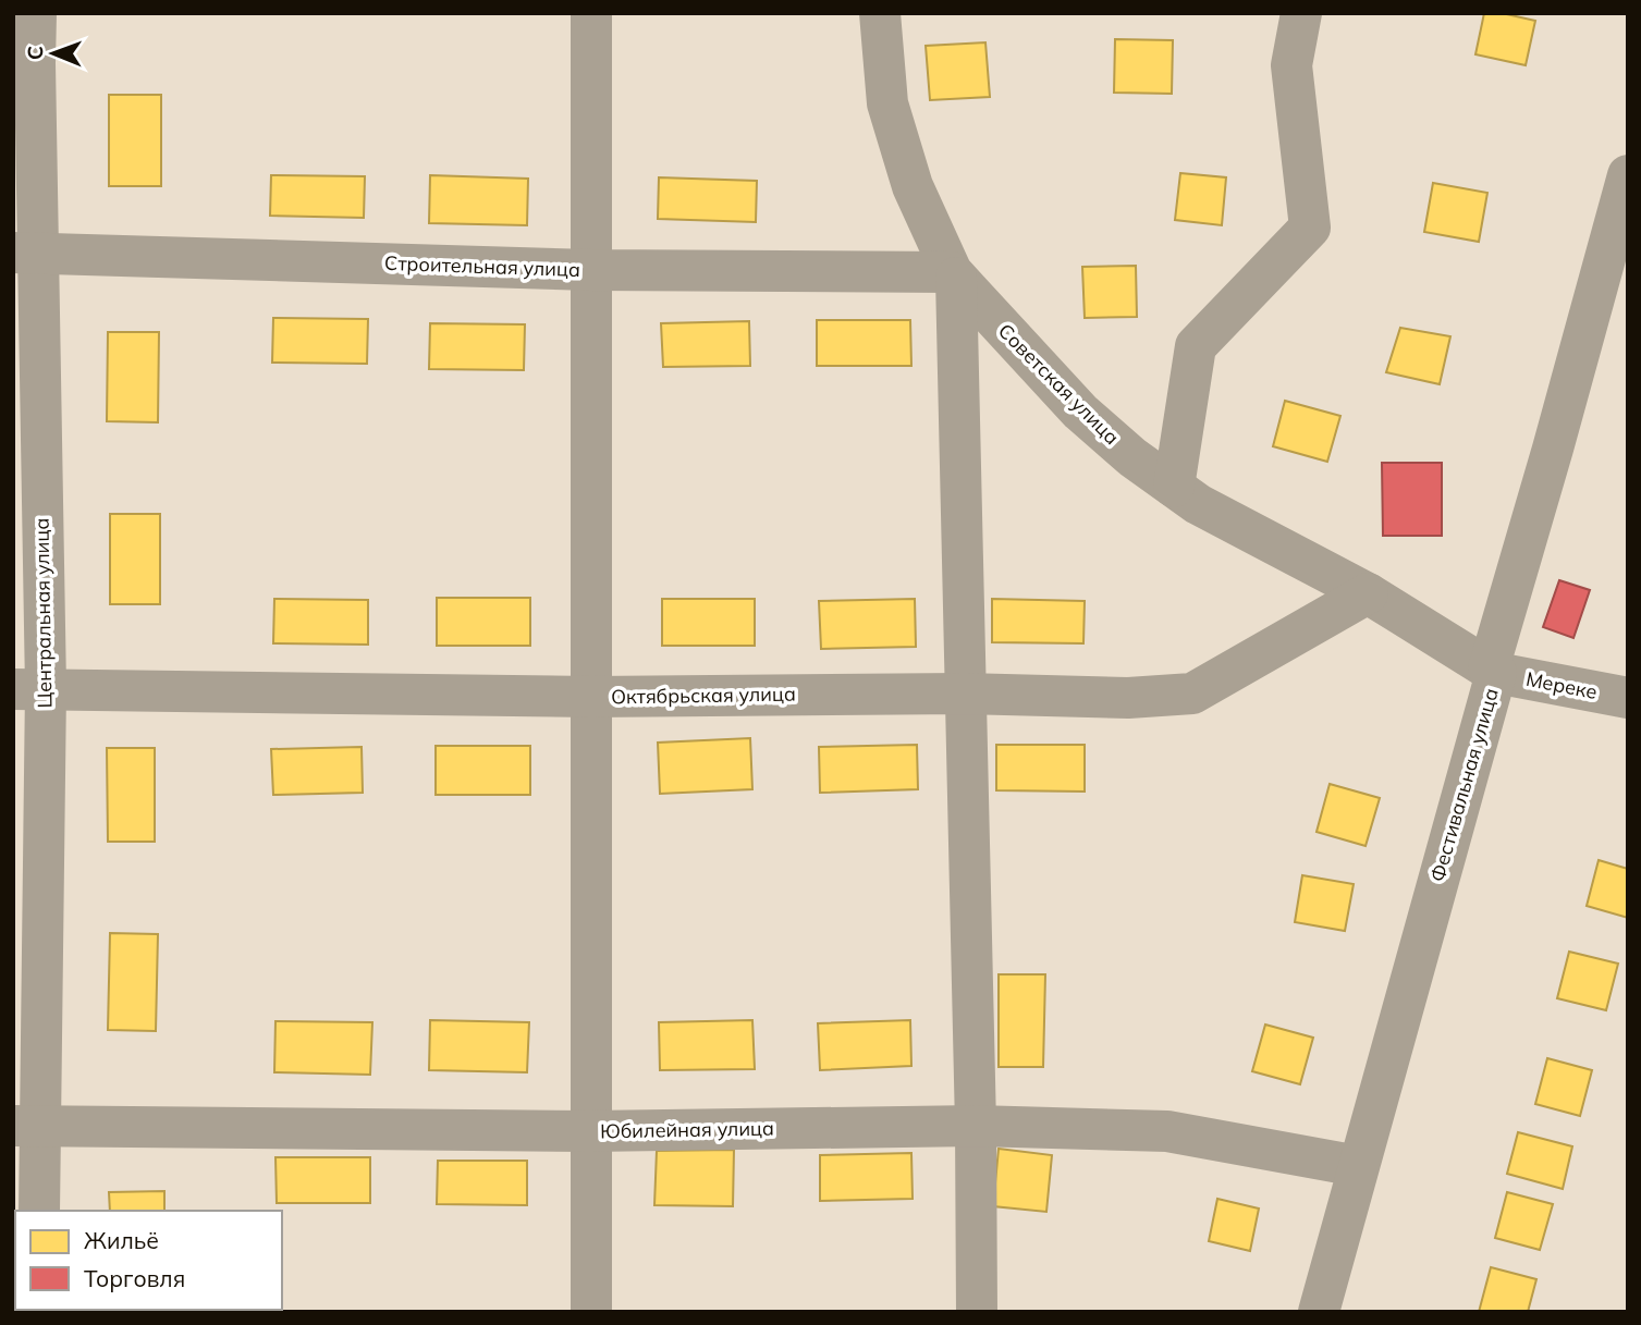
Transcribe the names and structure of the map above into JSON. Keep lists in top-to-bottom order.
{
  "streets": {
    "street": [
      "Строительная улица",
      "Советская улица",
      "Центральная улица",
      "Мереке",
      "Октябрьская улица",
      "Фестивальная улица",
      "Юбилейная улица"
    ]
  },
  "crossings": [
    ["Строительная улица", "Советская улица"],
    ["Строительная улица", "Центральная улица"],
    ["Советская улица", "Мереке"],
    ["Советская улица", "Октябрьская улица"],
    ["Советская улица", "Фестивальная улица"],
    ["Центральная улица", "Октябрьская улица"],
    ["Центральная улица", "Юбилейная улица"],
    ["Мереке", "Фестивальная улица"],
    ["Фестивальная улица", "Юбилейная улица"]
  ],
  "legend": ["Жильё", "Торговля"],
  "north": "left"
}
